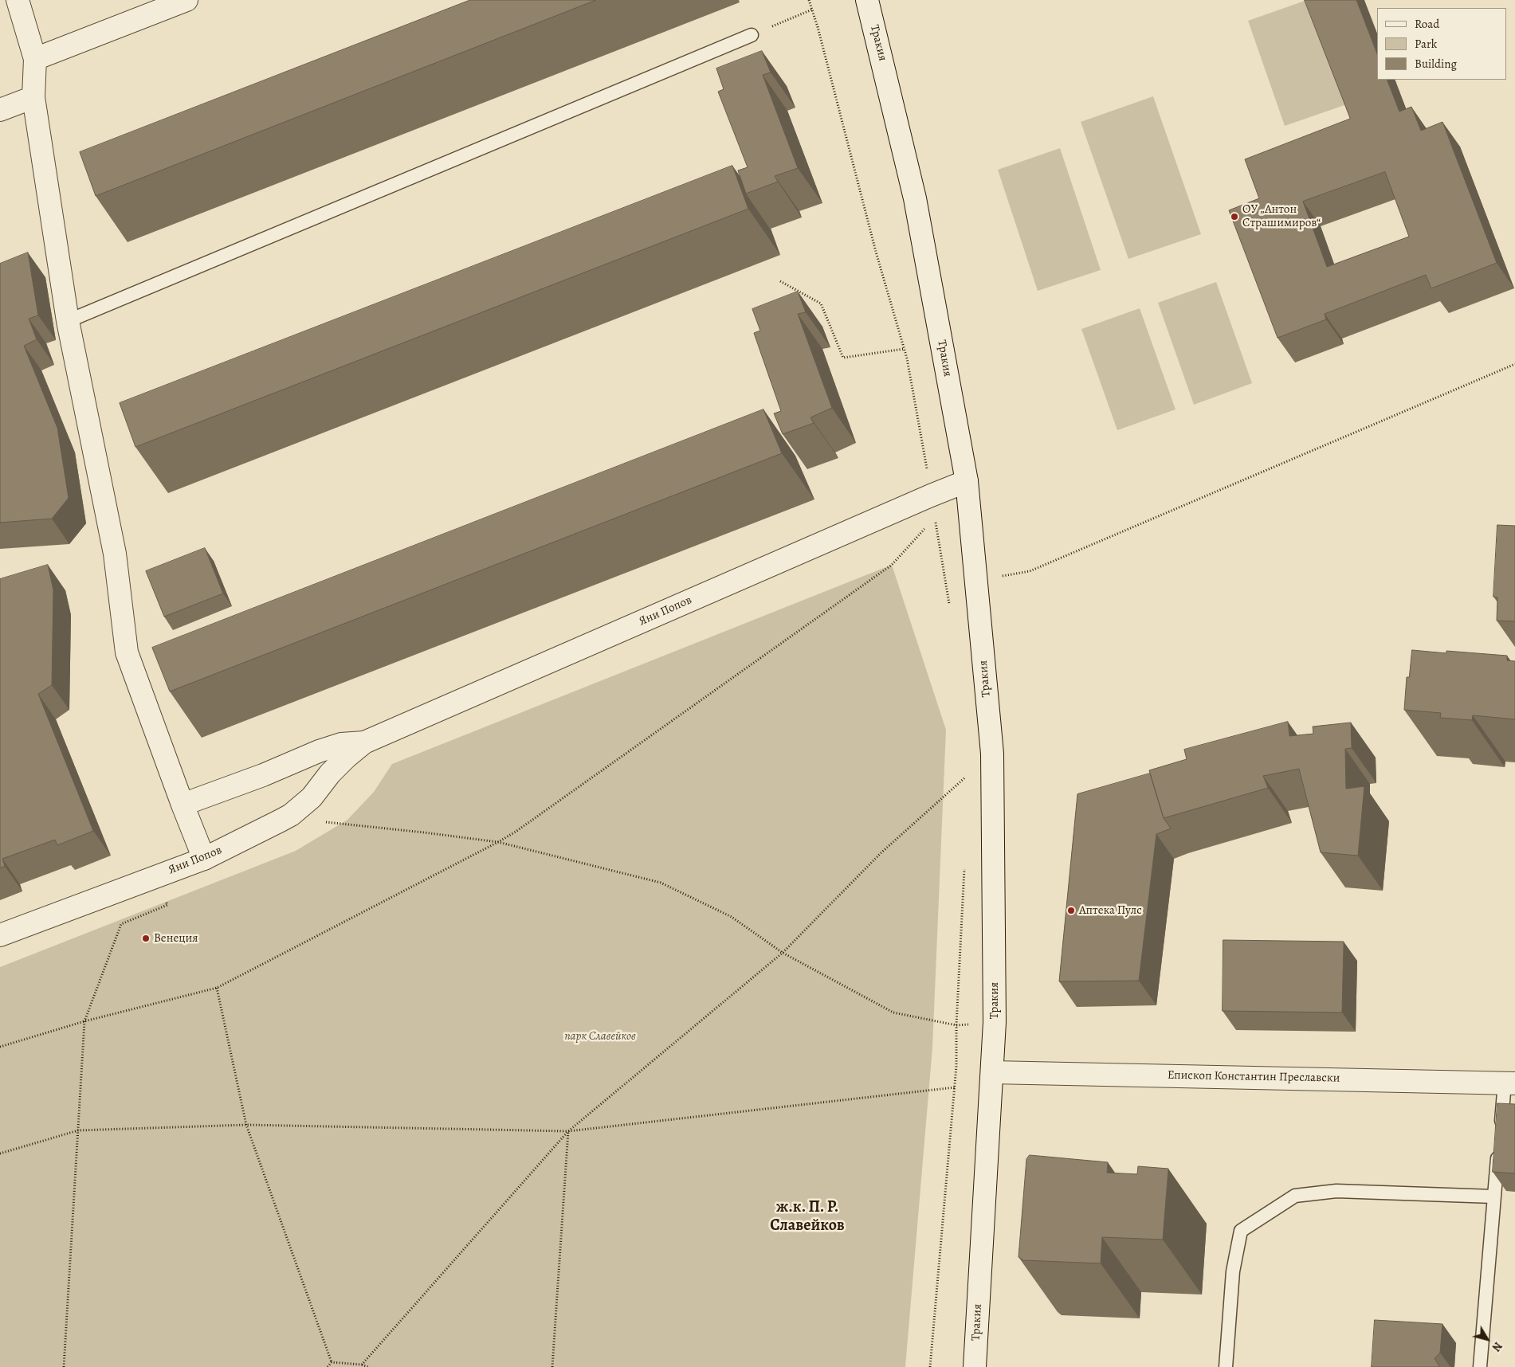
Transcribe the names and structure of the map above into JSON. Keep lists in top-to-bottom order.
{
  "streets": {
    "street": ["Тракия", "Яни Попов", "Епископ Константин Преславски"]
  },
  "crossings": [
    ["Тракия", "Яни Попов"],
    ["Тракия", "Епископ Константин Преславски"]
  ],
  "districts": ["ж.к. П. Р. Славейков"],
  "parks": ["парк Славейков"],
  "places": ["ОУ „Антон Страшимиров“", "Аптека Пулс", "Венеция"],
  "legend": ["Road", "Park", "Building"],
  "north": "bottom right"
}
